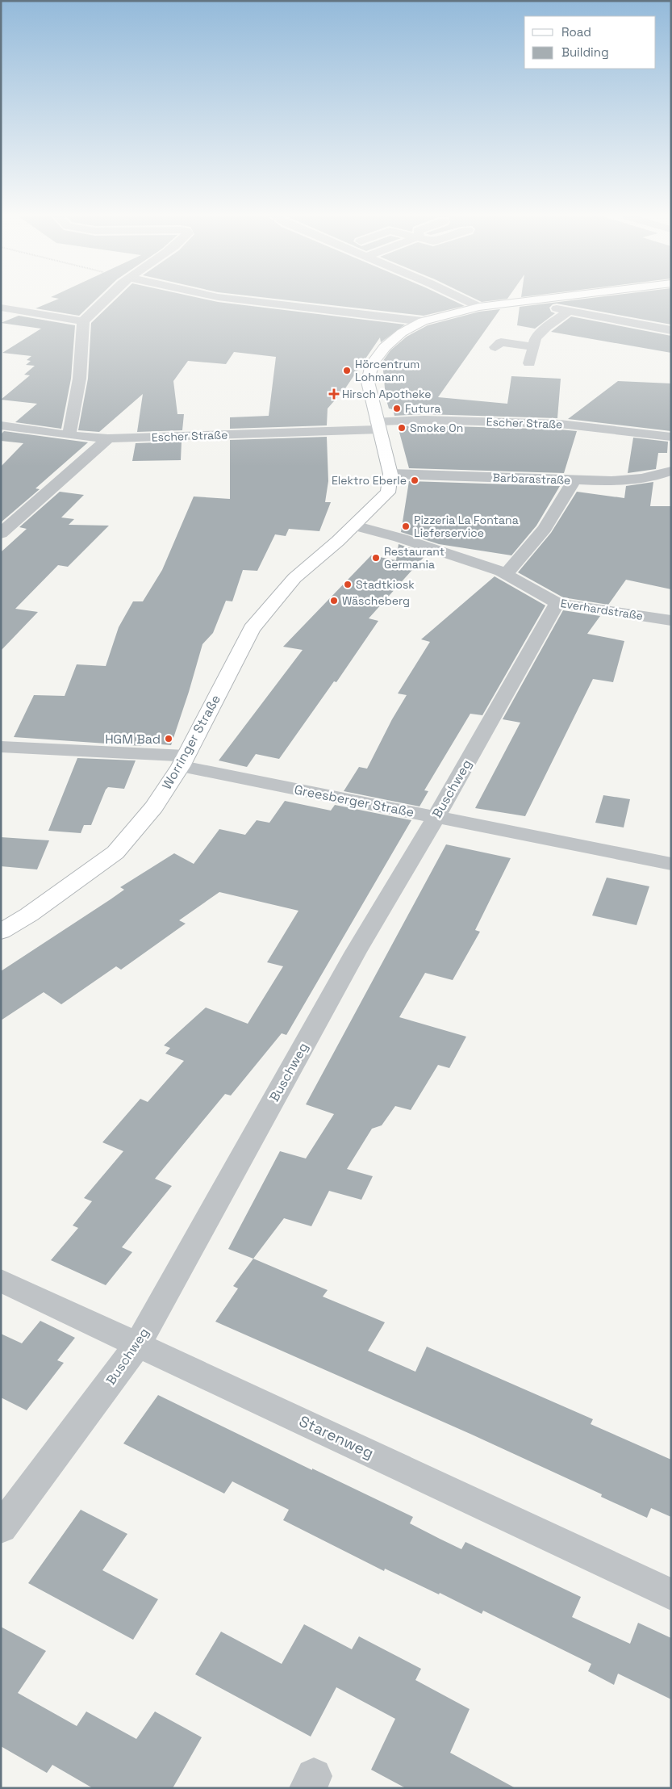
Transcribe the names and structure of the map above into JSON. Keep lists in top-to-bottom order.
{
  "streets": {
    "main road": ["Worringer Straße"],
    "street": [
      "Escher Straße",
      "Barbarastraße",
      "Everhardstraße",
      "Buschweg",
      "Greesberger Straße",
      "Starenweg"
    ]
  },
  "crossings": [
    ["Barbarastraße", "Worringer Straße"],
    ["Everhardstraße", "Worringer Straße"],
    ["Everhardstraße", "Buschweg"],
    ["Worringer Straße", "Greesberger Straße"],
    ["Buschweg", "Greesberger Straße"],
    ["Buschweg", "Starenweg"]
  ],
  "places": {
    "other": [
      "Hörcentrum Lohmann",
      "Futura",
      "Smoke On",
      "Elektro Eberle",
      "Pizzeria La Fontana Lieferservice",
      "Restaurant Germania",
      "Stadtkiosk",
      "Wäscheberg",
      "HGM Bad"
    ],
    "health": ["Hirsch Apotheke"]
  },
  "legend": ["Road", "Building"]
}
